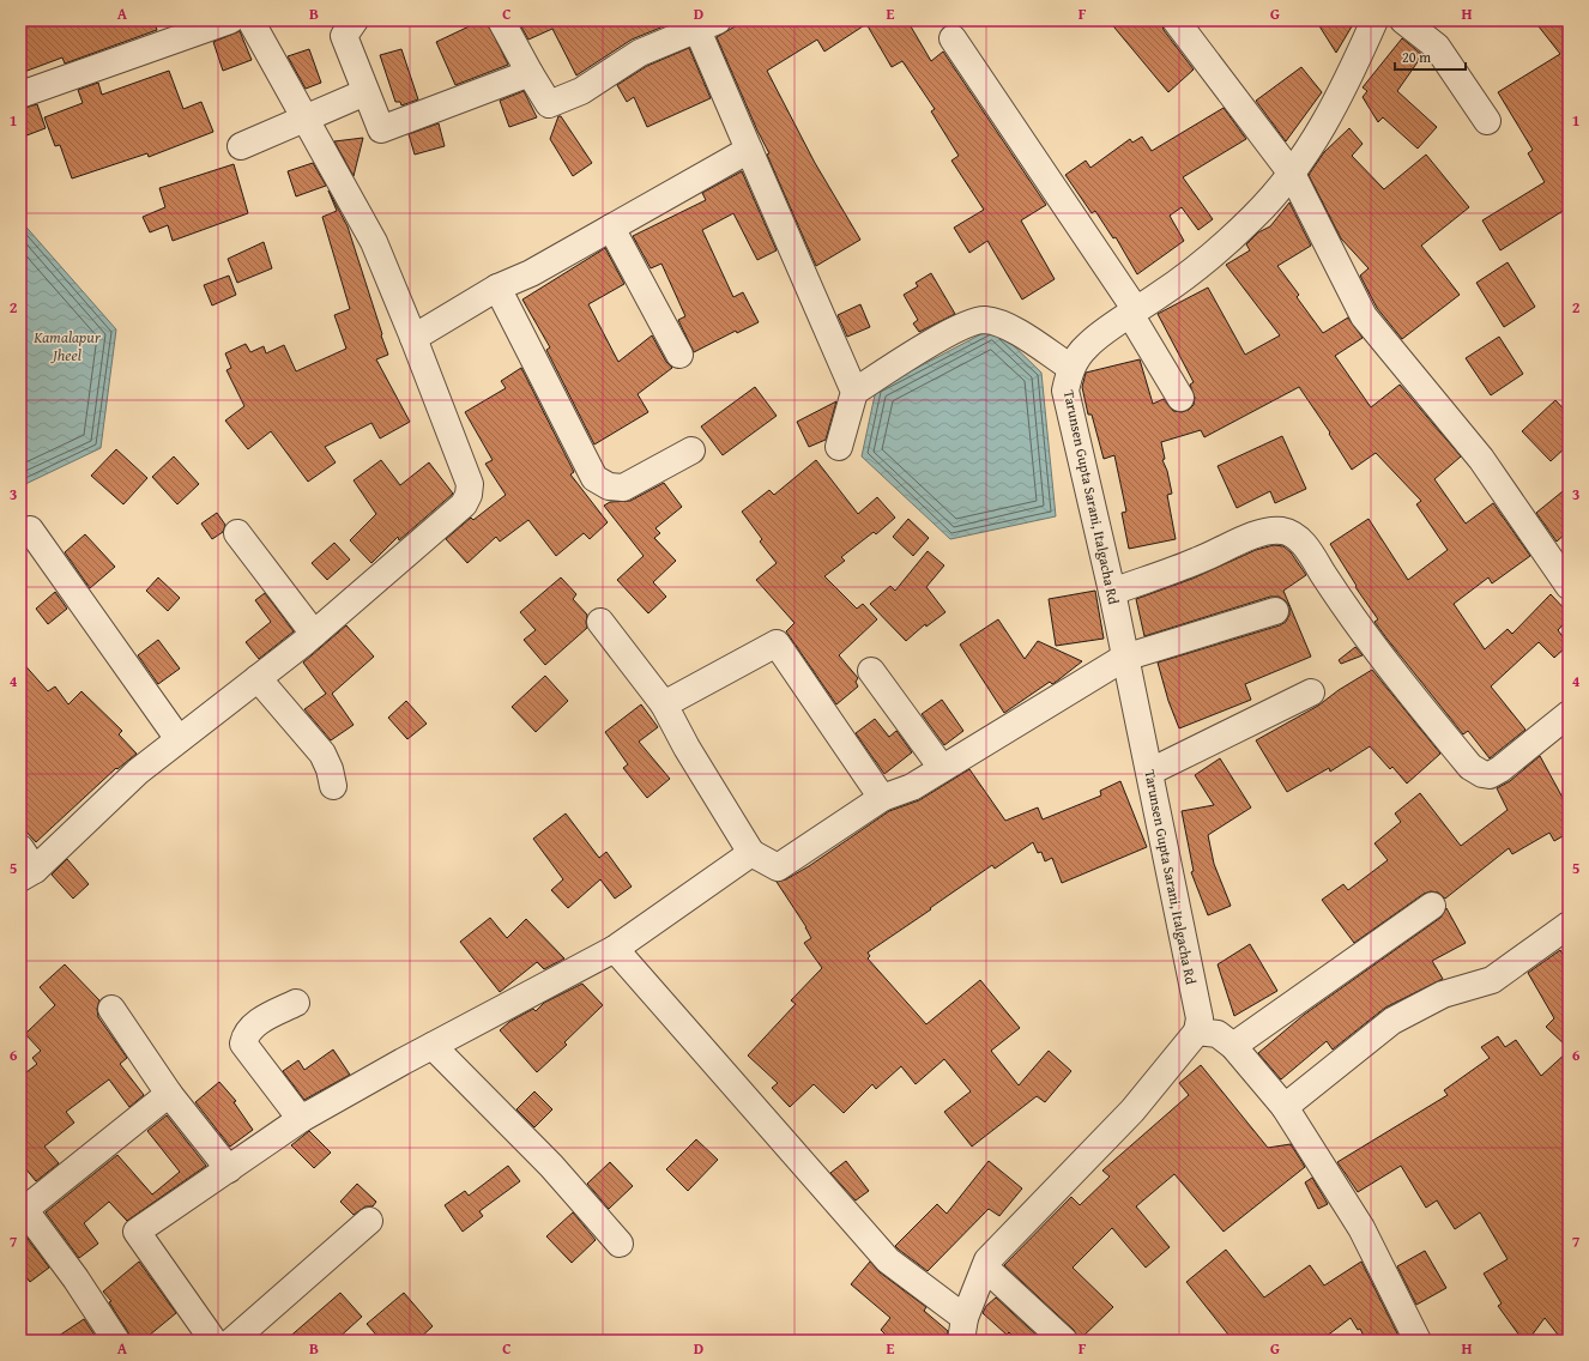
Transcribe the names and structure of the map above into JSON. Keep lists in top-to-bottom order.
{
  "streets": {
    "street": ["Tarunsen Gupta Sarani, Italgacha Rd"]
  },
  "water": ["Kamalapur Jheel"],
  "scale_bar": "20 m",
  "grid": {
    "columns": [
      "A",
      "B",
      "C",
      "D",
      "E",
      "F",
      "G",
      "H"
    ],
    "rows": [
      "1",
      "2",
      "3",
      "4",
      "5",
      "6",
      "7"
    ]
  }
}
